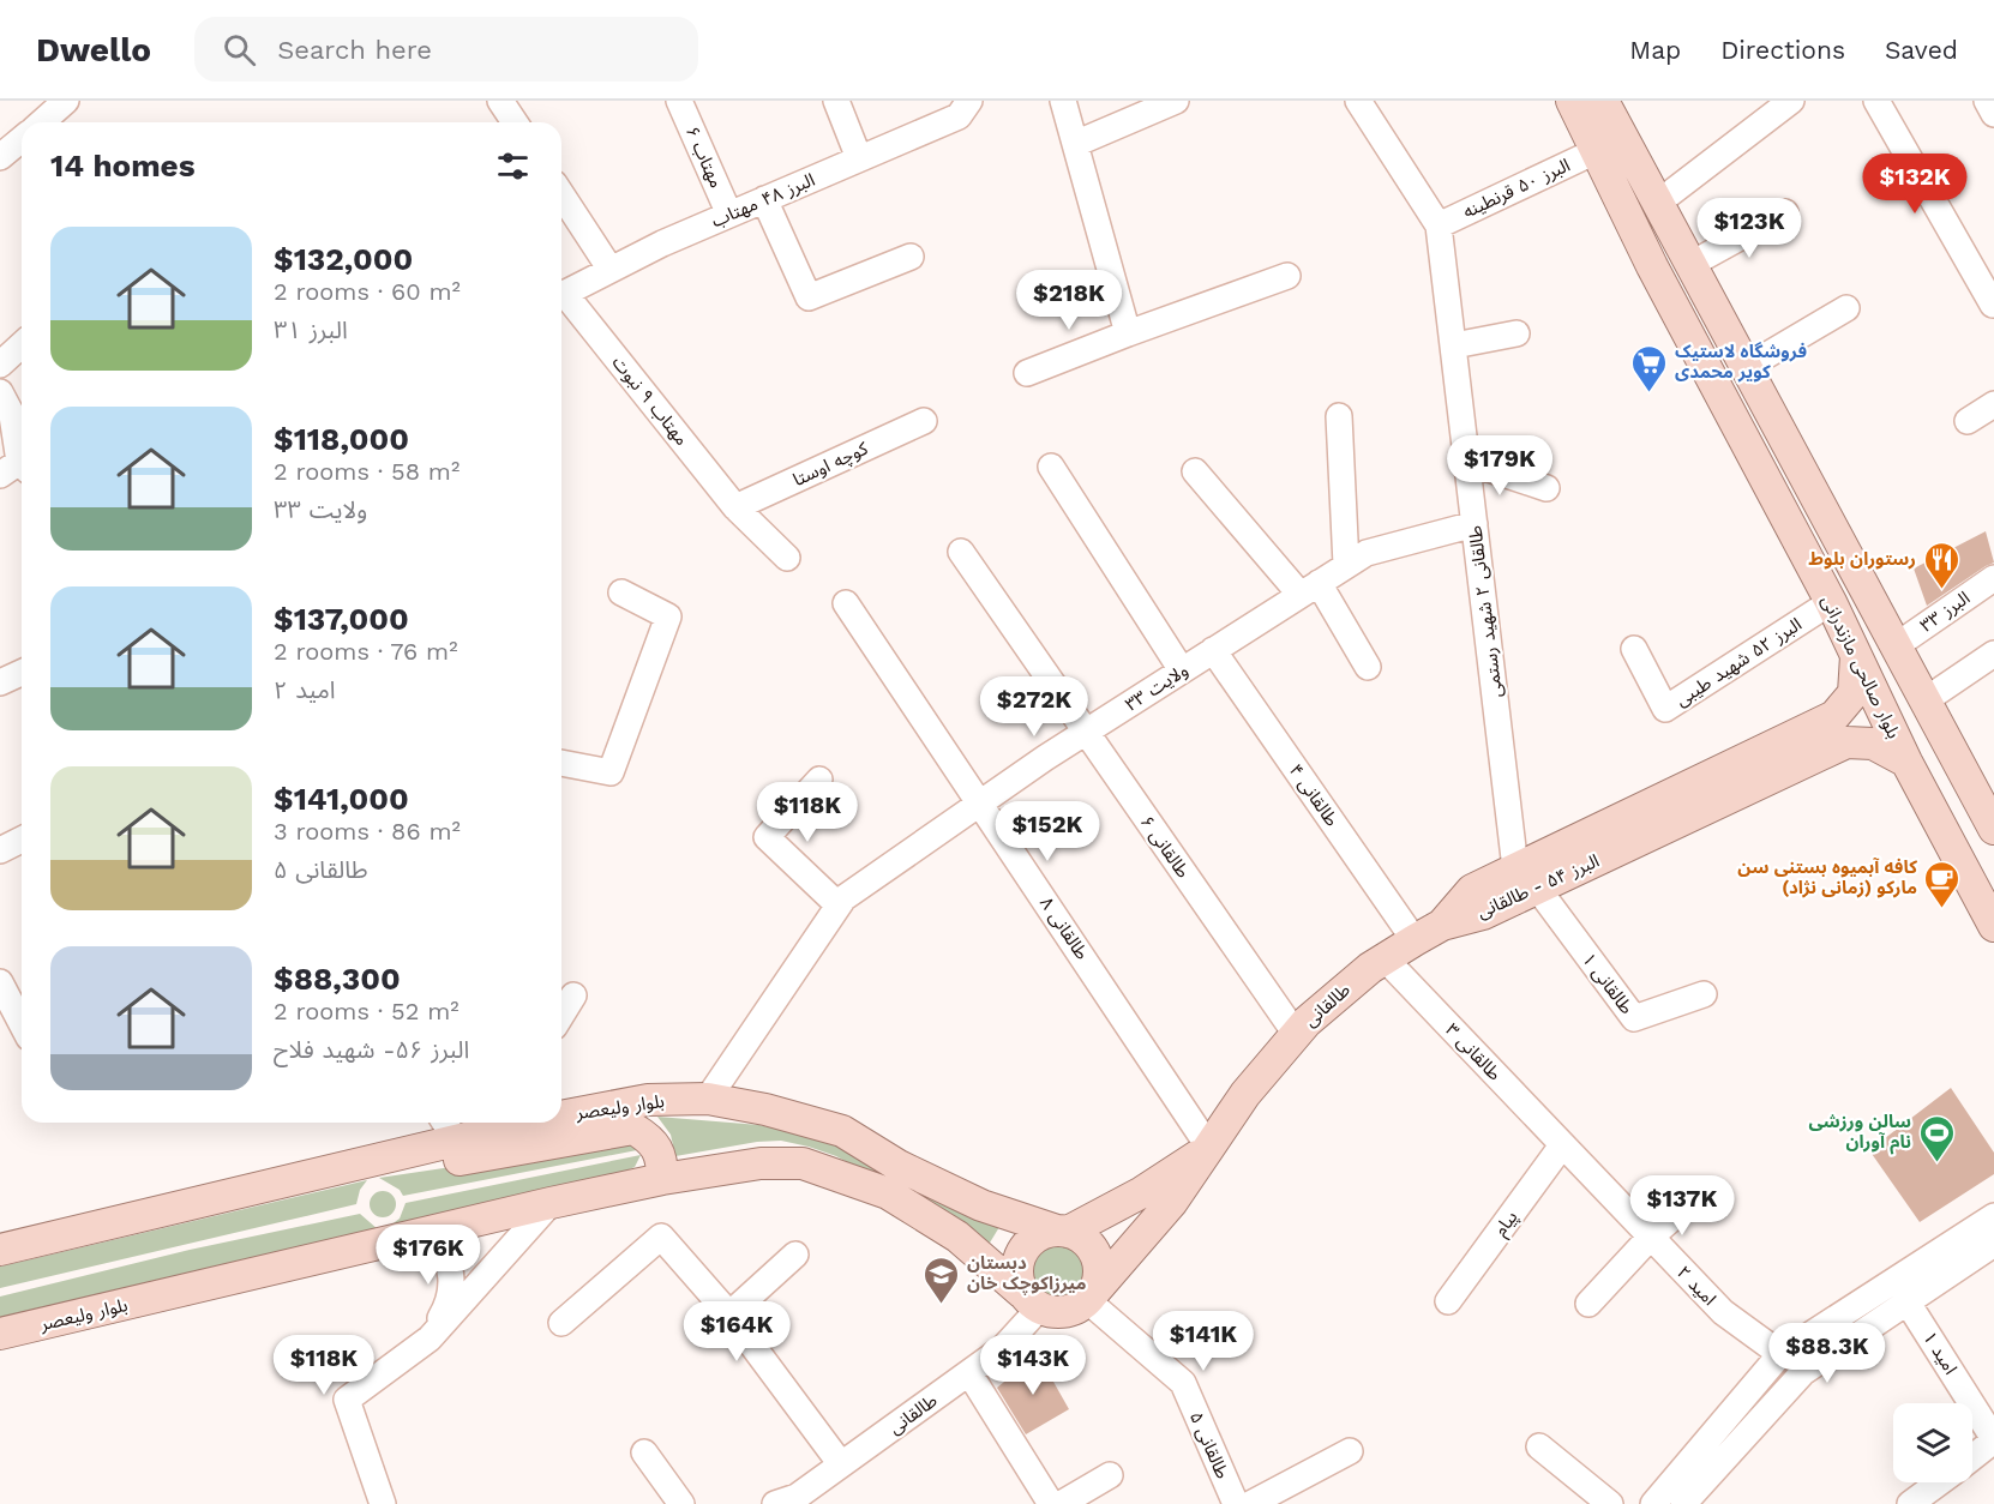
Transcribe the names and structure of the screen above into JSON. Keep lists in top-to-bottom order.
{
  "streets": {
    "main road": [
      "بلوار صالحی مازندرانی",
      "البرز ۵۴ - طالقانی",
      "طالقانی",
      "بلوار ولیعصر"
    ],
    "street": [
      "مهتاب ۶",
      "البرز ۵۰ قرنطینه",
      "البرز ۴۸ مهتاب",
      "مهتاب ۹ نبوت",
      "کوچه اوستا",
      "طالقانی ۲ شهید رستمی",
      "البرز ۳۳",
      "البرز ۵۲ شهید طیبی",
      "ولایت ٣۳",
      "طالقانی ۴",
      "طالقانی ۶",
      "طالقانی ۸",
      "طالقانی ۱",
      "طالقانی ۳",
      "پیام",
      "امید ۲",
      "امید ۱",
      "طالقانی ۵"
    ]
  },
  "crossings": [
    ["مهتاب ۶", "البرز ۴۸ مهتاب"],
    ["البرز ۵۰ قرنطینه", "طالقانی ۲ شهید رستمی"],
    ["البرز ۵۰ قرنطینه", "بلوار صالحی مازندرانی"],
    ["مهتاب ۹ نبوت", "کوچه اوستا"],
    ["طالقانی ۲ شهید رستمی", "ولایت ٣۳"],
    ["طالقانی ۲ شهید رستمی", "البرز ۵۴ - طالقانی"],
    ["طالقانی ۲ شهید رستمی", "طالقانی ۱"],
    ["البرز ۵۲ شهید طیبی", "بلوار صالحی مازندرانی"],
    ["بلوار صالحی مازندرانی", "البرز ۵۴ - طالقانی"],
    ["ولایت ٣۳", "طالقانی ۴"],
    ["ولایت ٣۳", "طالقانی ۶"],
    ["ولایت ٣۳", "طالقانی ۸"],
    ["ولایت ٣۳", "بلوار ولیعصر"],
    ["طالقانی ۴", "طالقانی"],
    ["طالقانی ۶", "طالقانی"],
    ["البرز ۵۴ - طالقانی", "طالقانی ۱"],
    ["البرز ۵۴ - طالقانی", "طالقانی"],
    ["طالقانی ۸", "طالقانی"],
    ["طالقانی", "طالقانی ۳"],
    ["طالقانی", "بلوار ولیعصر"],
    ["طالقانی", "طالقانی ۵"],
    ["طالقانی ۳", "پیام"],
    ["طالقانی ۳", "امید ۲"],
    ["بلوار ولیعصر", "طالقانی ۵"],
    ["پیام", "امید ۲"]
  ],
  "places": {
    "supermarket": ["فروشگاه لاستیک کویر محمدی"],
    "restaurant": ["رستوران بلوط"],
    "cafe": ["کافه آبمیوه بستنی سن مارکو (زمانی نژاد)"],
    "sports": ["سالن ورزشی نام آوران"],
    "school or university": ["دبستان میرزاکوچک خان"]
  },
  "page": {
    "header": "Dwello",
    "search": "Search here",
    "nav": ["Map", "Directions", "Saved"],
    "heading": "14 homes",
    "price": [
      "$132K",
      "$123K",
      "$218K",
      "$179K",
      "$272K",
      "$118K",
      "$152K",
      "$137K",
      "$176K",
      "$164K",
      "$141K",
      "$88.3K",
      "$118K",
      "$143K"
    ],
    "list": [
      {
        "name": "$132,000",
        "note": "2 rooms · 60 m² · البرز ۳۱"
      },
      {
        "name": "$118,000",
        "note": "2 rooms · 58 m² · ولایت ٣۳"
      },
      {
        "name": "$137,000",
        "note": "2 rooms · 76 m² · امید ۲"
      },
      {
        "name": "$141,000",
        "note": "3 rooms · 86 m² · طالقانی ۵"
      },
      {
        "name": "$88,300",
        "note": "2 rooms · 52 m² · البرز ۵۶- شهید فلاح"
      }
    ]
  }
}
